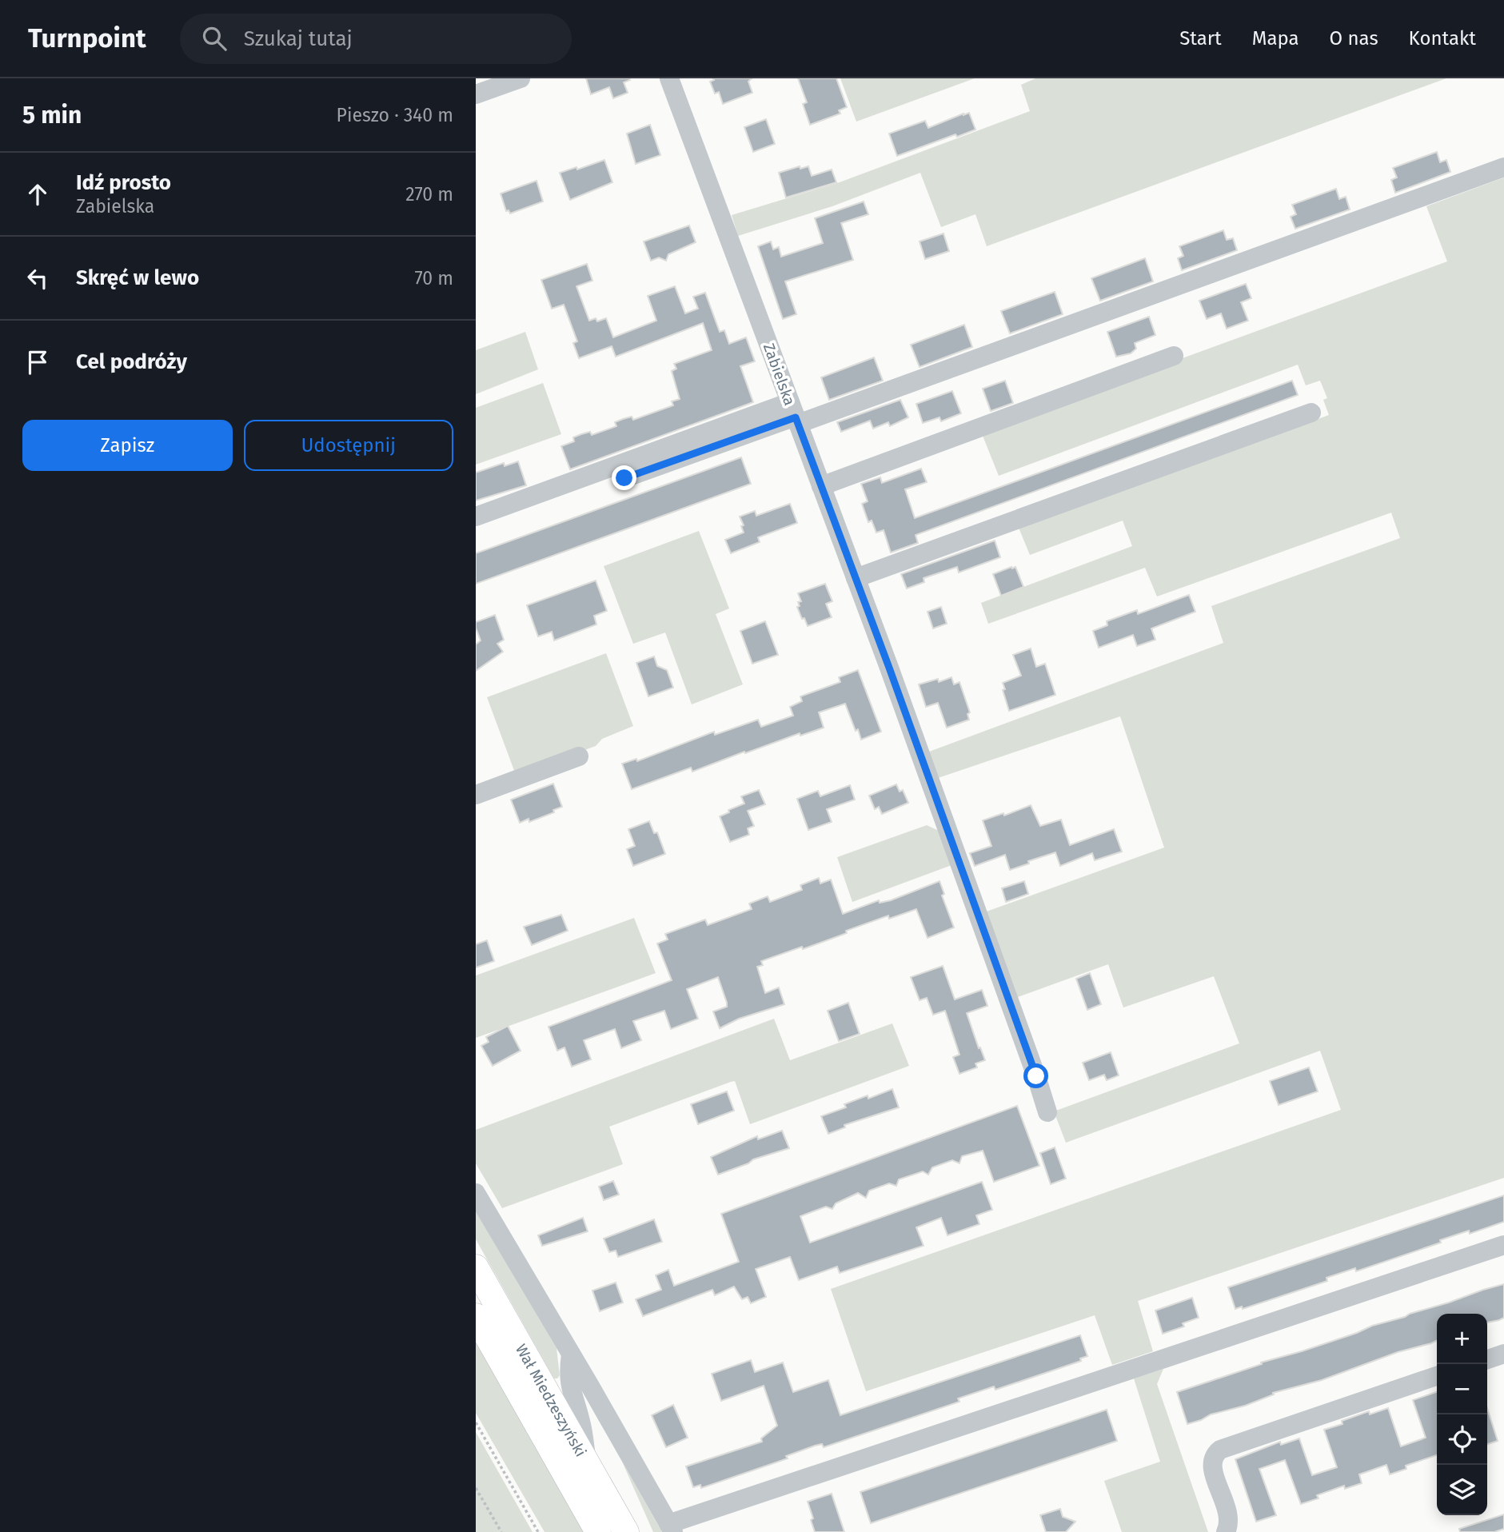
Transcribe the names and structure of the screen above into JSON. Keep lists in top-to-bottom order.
{
  "streets": {
    "main road": ["Wał Miedzeszyński"],
    "street": ["Zabielska"]
  },
  "page": {
    "header": "Turnpoint",
    "search": "Szukaj tutaj",
    "nav": [
      "Start",
      "Mapa",
      "O nas",
      "Kontakt"
    ],
    "heading": ["5 min", "Pieszo · 340 m"],
    "list": [
      ["Idź prosto", "Zabielska", "270 m"],
      ["Skręć w lewo", "70 m"],
      "Cel podróży"
    ],
    "buttons": ["Zapisz", "Udostępnij"],
    "map_buttons": ["+", "−"]
  }
}
